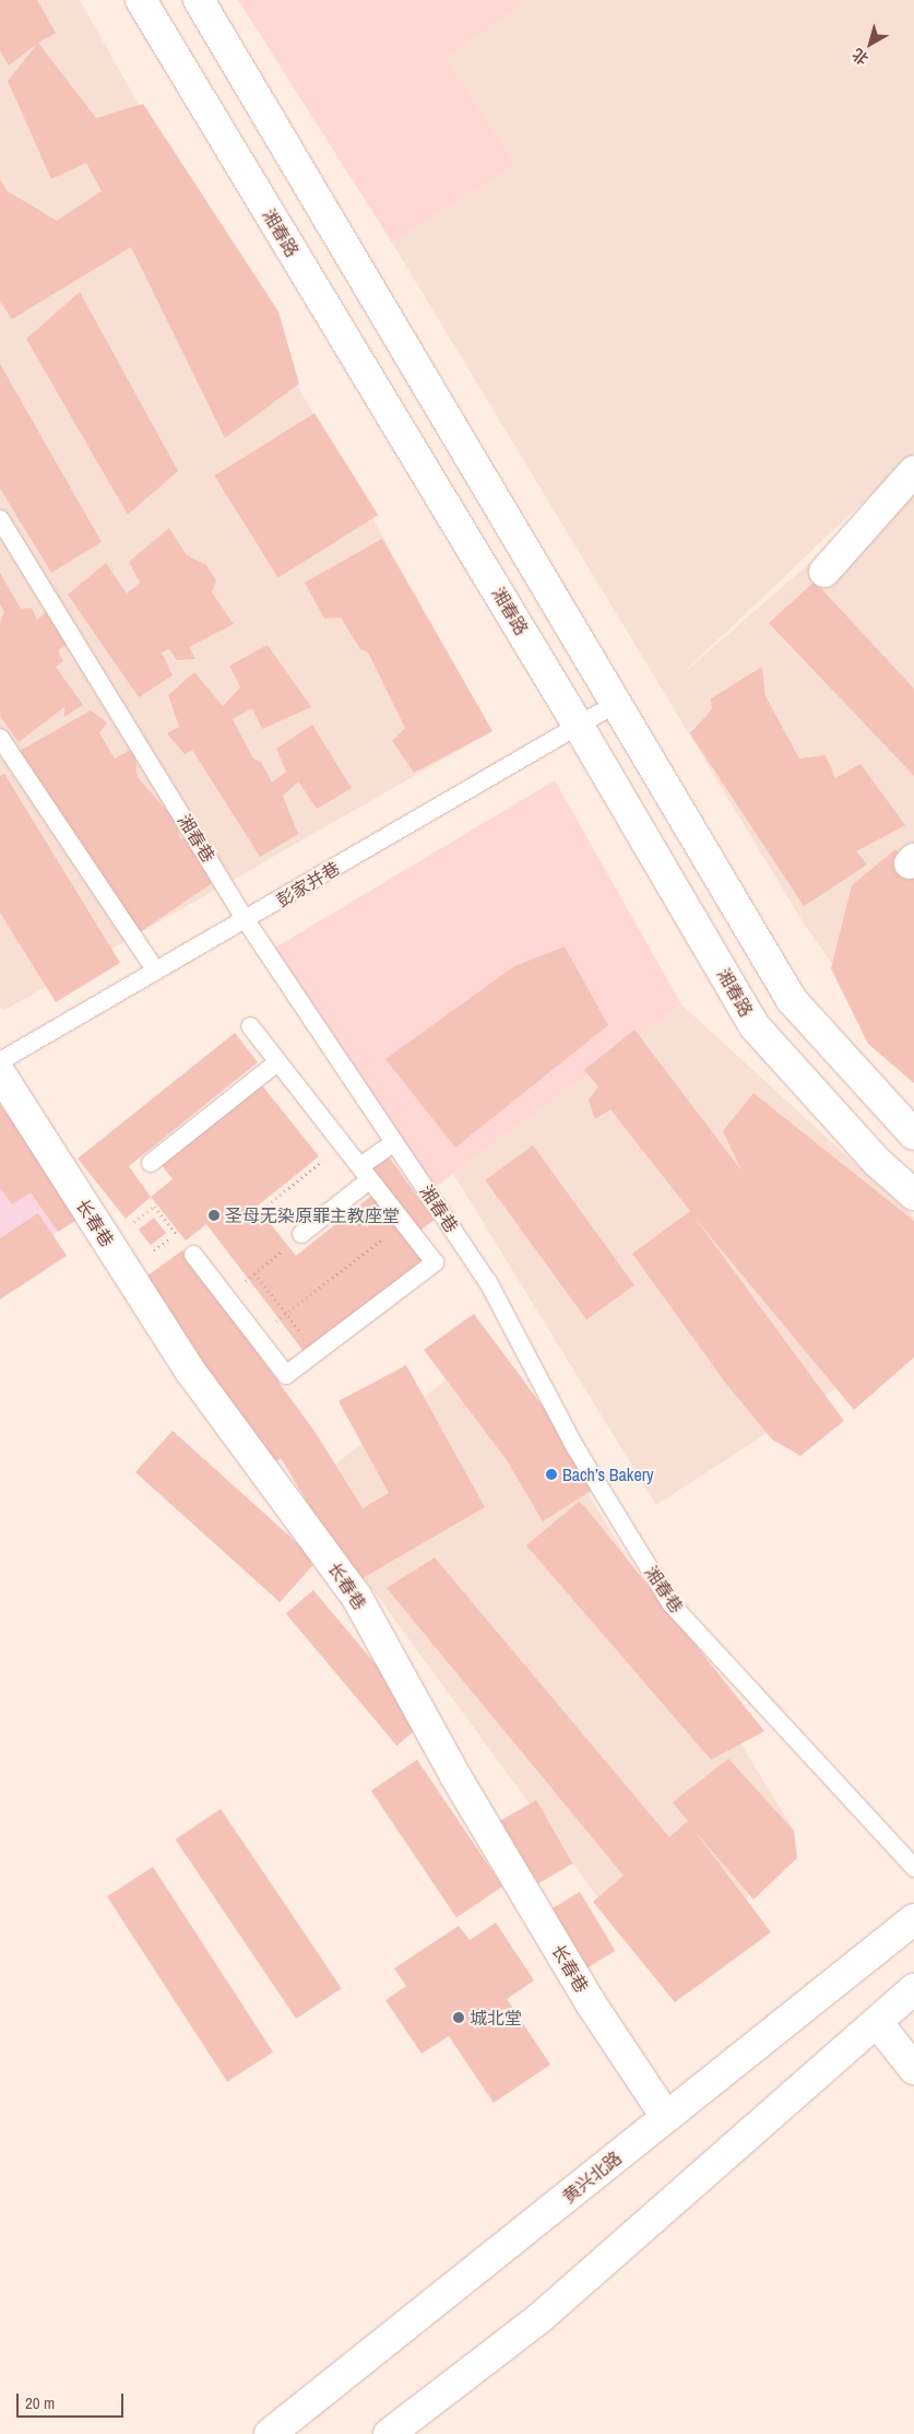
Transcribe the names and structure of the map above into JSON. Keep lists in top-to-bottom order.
{
  "streets": {
    "street": ["湘春路", "长春巷", "黄兴北路"],
    "lane": ["湘春巷", "彭家并巷"]
  },
  "crossings": [
    ["湘春路", "彭家并巷"],
    ["湘春巷", "彭家并巷"],
    ["长春巷", "黄兴北路"]
  ],
  "places": ["圣母无染原罪主教座堂", "Bach’s Bakery", "城北堂"],
  "scale_bar": "20 m",
  "north": "bottom left"
}
